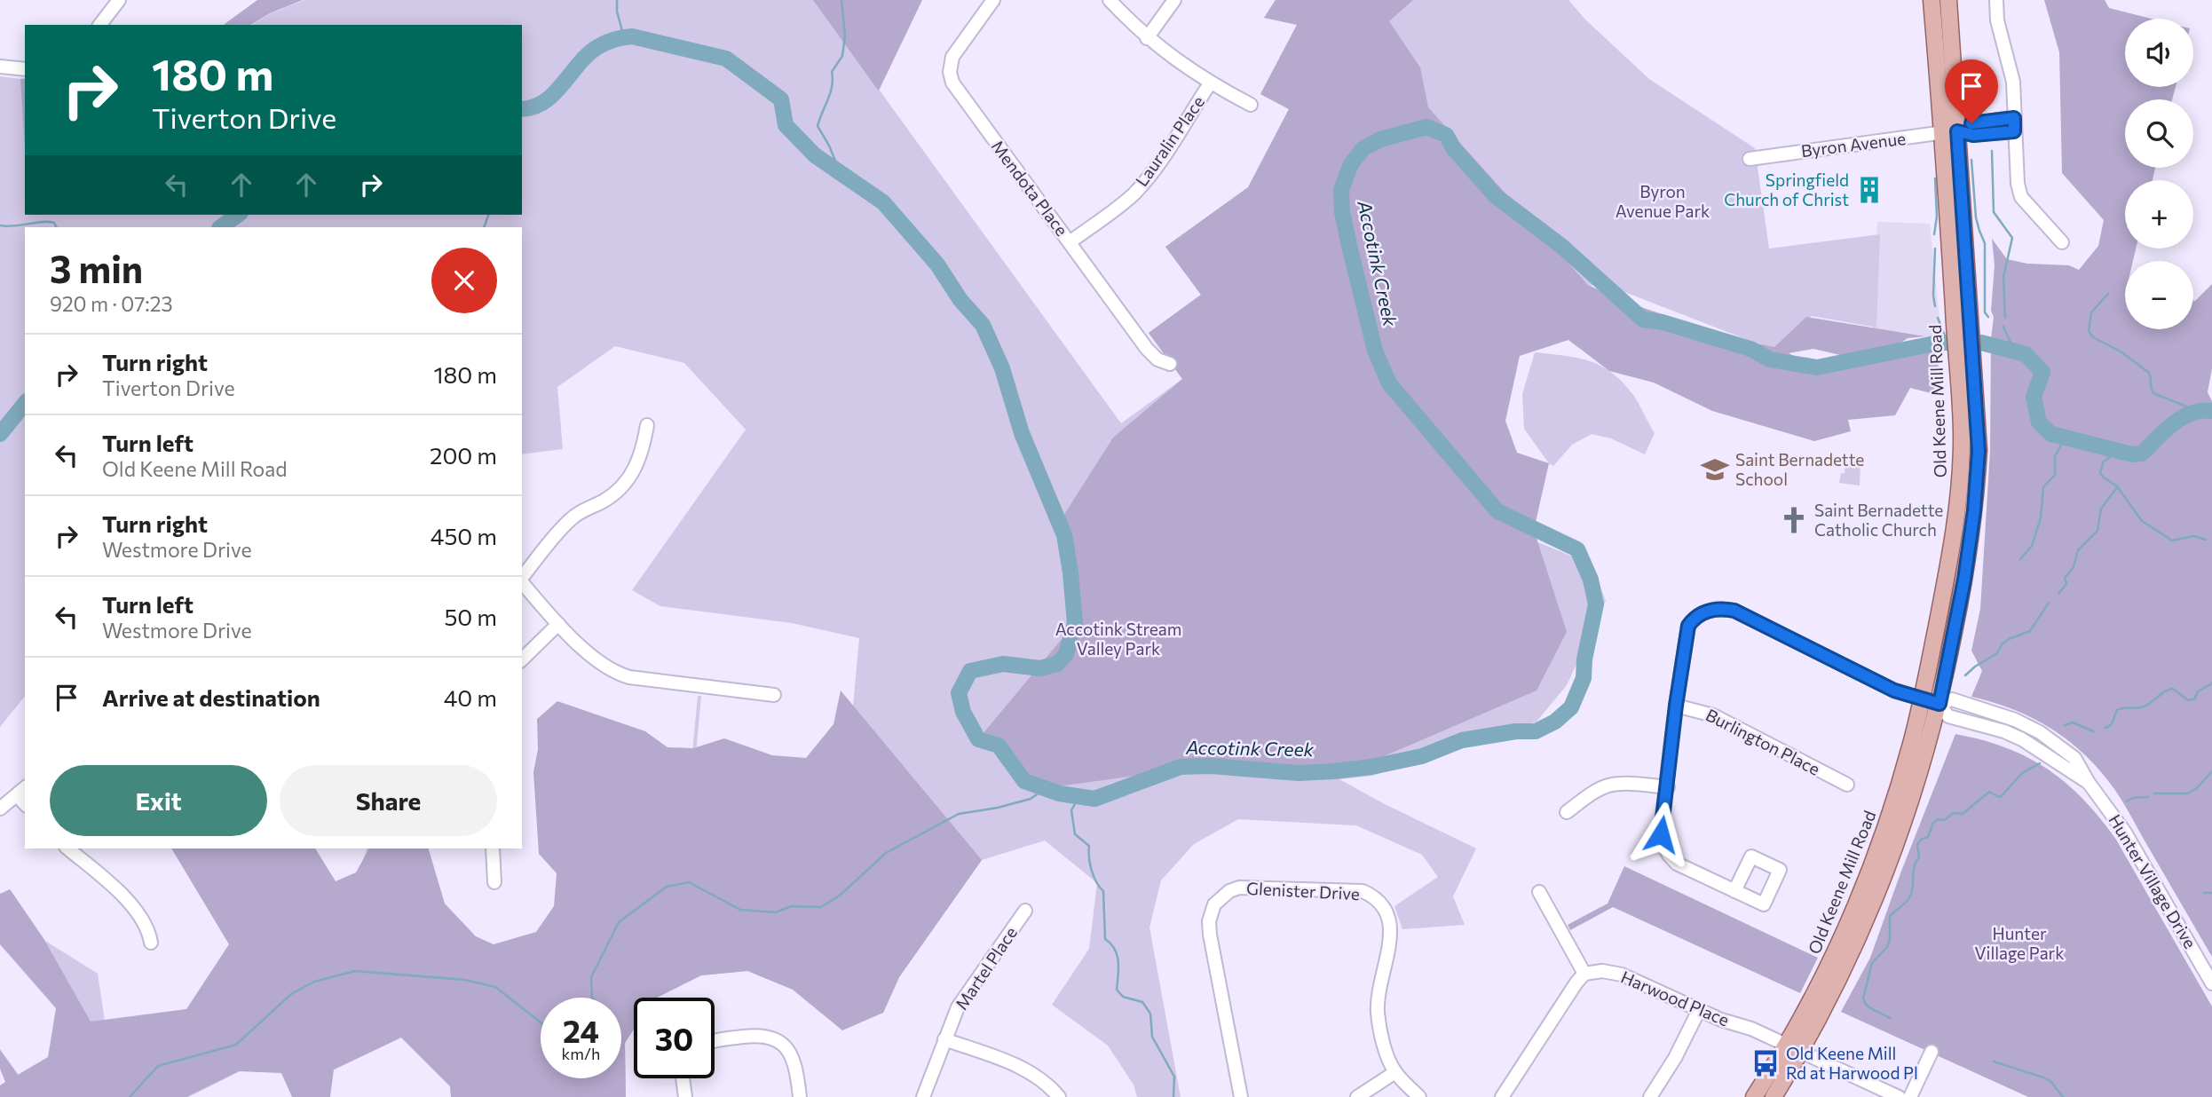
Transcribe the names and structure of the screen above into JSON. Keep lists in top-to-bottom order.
{
  "streets": {
    "main road": ["Old Keene Mill Road"],
    "street": [
      "Lauralin Place",
      "Byron Avenue",
      "Mendota Place",
      "Burlington Place",
      "Hunter Village Drive",
      "Glenister Drive",
      "Martel Place",
      "Harwood Place"
    ]
  },
  "crossings": [
    ["Lauralin Place", "Mendota Place"],
    ["Byron Avenue", "Old Keene Mill Road"],
    ["Old Keene Mill Road", "Hunter Village Drive"],
    ["Old Keene Mill Road", "Harwood Place"],
    ["Burlington Place", "Hunter Village Drive"]
  ],
  "water": ["Accotink Creek"],
  "parks": ["Byron Avenue Park", "Accotink Stream Valley Park", "Hunter Village Park"],
  "places": {
    "building": ["Springfield Church of Christ"],
    "school or university": ["Saint Bernadette School"],
    "church": ["Saint Bernadette Catholic Church"],
    "bus stop": ["Old Keene Mill Rd at Harwood Pl"]
  },
  "page": {
    "map_buttons": ["+", "−"],
    "turn": ["180 m", "Tiverton Drive"],
    "heading": ["3 min", "920 m · 07:23"],
    "list": [
      {
        "name": "Turn right",
        "note": "Tiverton Drive",
        "value": "180 m"
      },
      {
        "name": "Turn left",
        "note": "Old Keene Mill Road",
        "value": "200 m"
      },
      {
        "name": "Turn right",
        "note": "Westmore Drive",
        "value": "450 m"
      },
      {
        "name": "Turn left",
        "note": "Westmore Drive",
        "value": "50 m"
      },
      {
        "name": "Arrive at destination",
        "value": "40 m"
      }
    ],
    "buttons": ["Exit", "Share"],
    "speed": "24 km/h",
    "limit": "30"
  }
}
